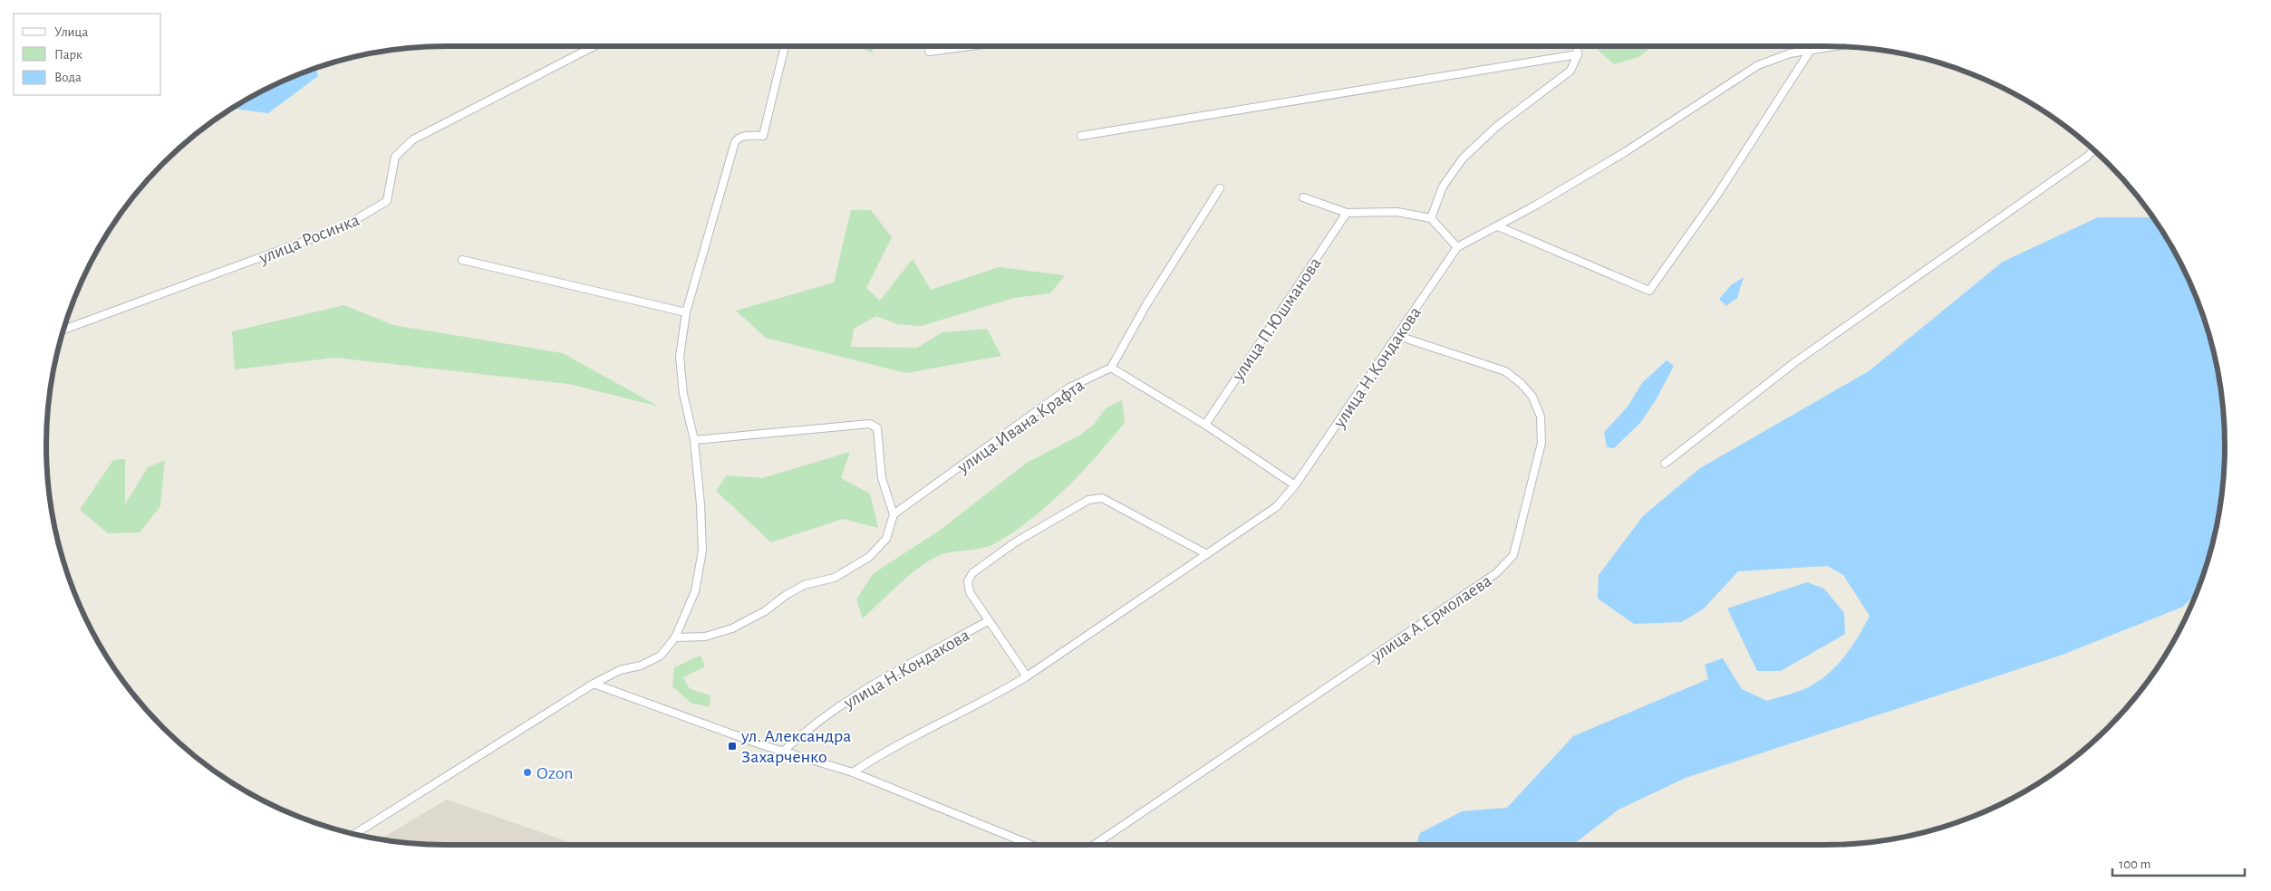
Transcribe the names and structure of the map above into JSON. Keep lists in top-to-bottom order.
{
  "streets": {
    "street": [
      "улица Росинка",
      "улица П.Юшманова",
      "улица Н.Кондакова",
      "улица Ивана Крафта",
      "улица А.Ермолаева"
    ]
  },
  "crossings": [
    ["улица Н.Кондакова", "улица А.Ермолаева"]
  ],
  "places": {
    "transit": ["ул. Александра Захарченко"],
    "other": ["Ozon"]
  },
  "legend": ["Улица", "Парк", "Вода"],
  "scale_bar": "100 m"
}
